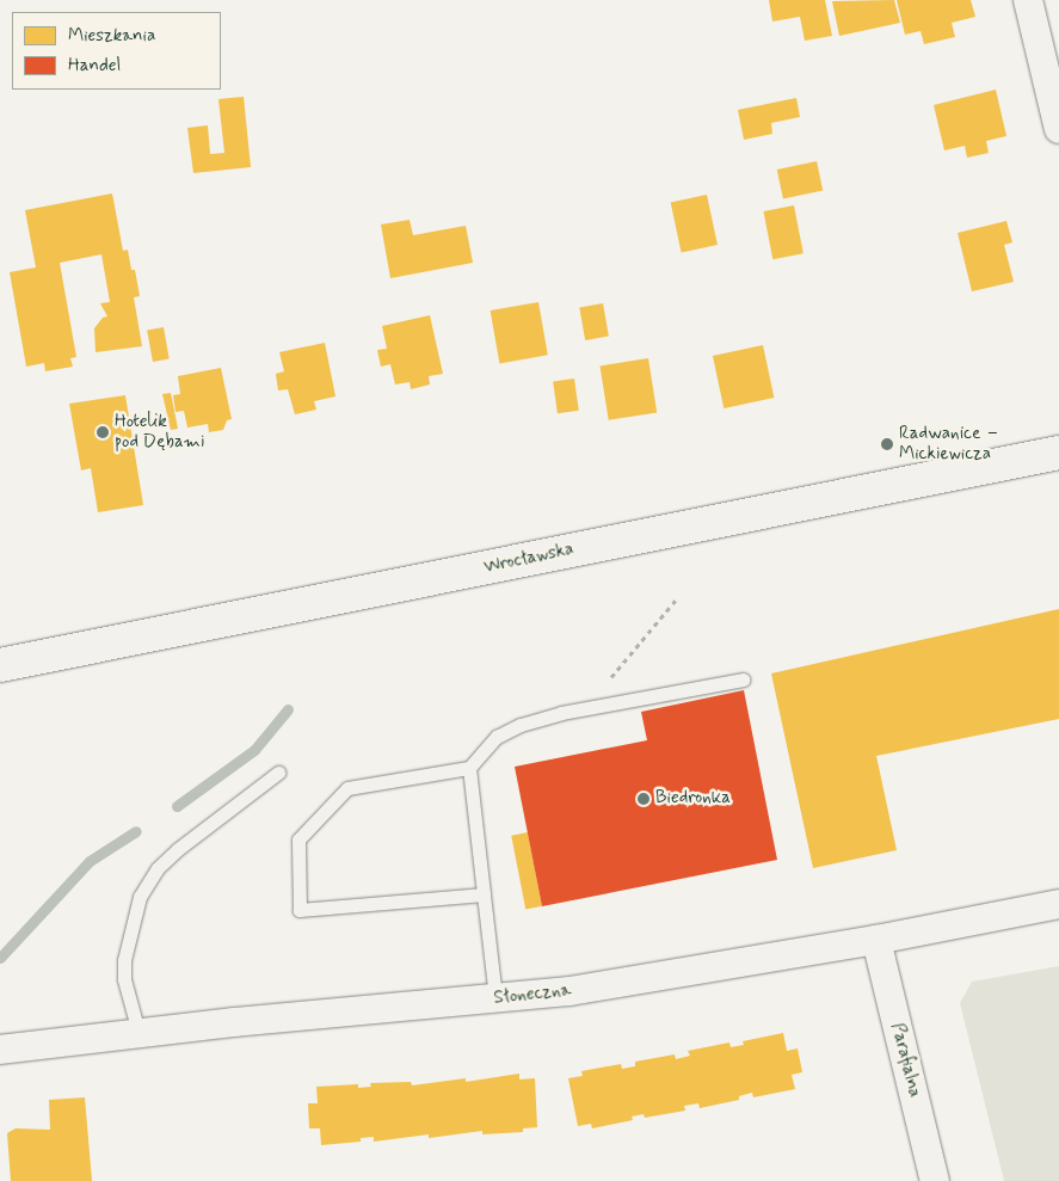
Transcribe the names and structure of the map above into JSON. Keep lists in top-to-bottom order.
{
  "streets": {
    "main road": ["Wrocławska"],
    "street": ["Słoneczna", "Parafialna"]
  },
  "crossings": [
    ["Słoneczna", "Parafialna"]
  ],
  "places": ["Hotelik pod Dębami", "Radwanice – Mickiewicza", "Biedronka"],
  "legend": ["Mieszkania", "Handel"]
}
